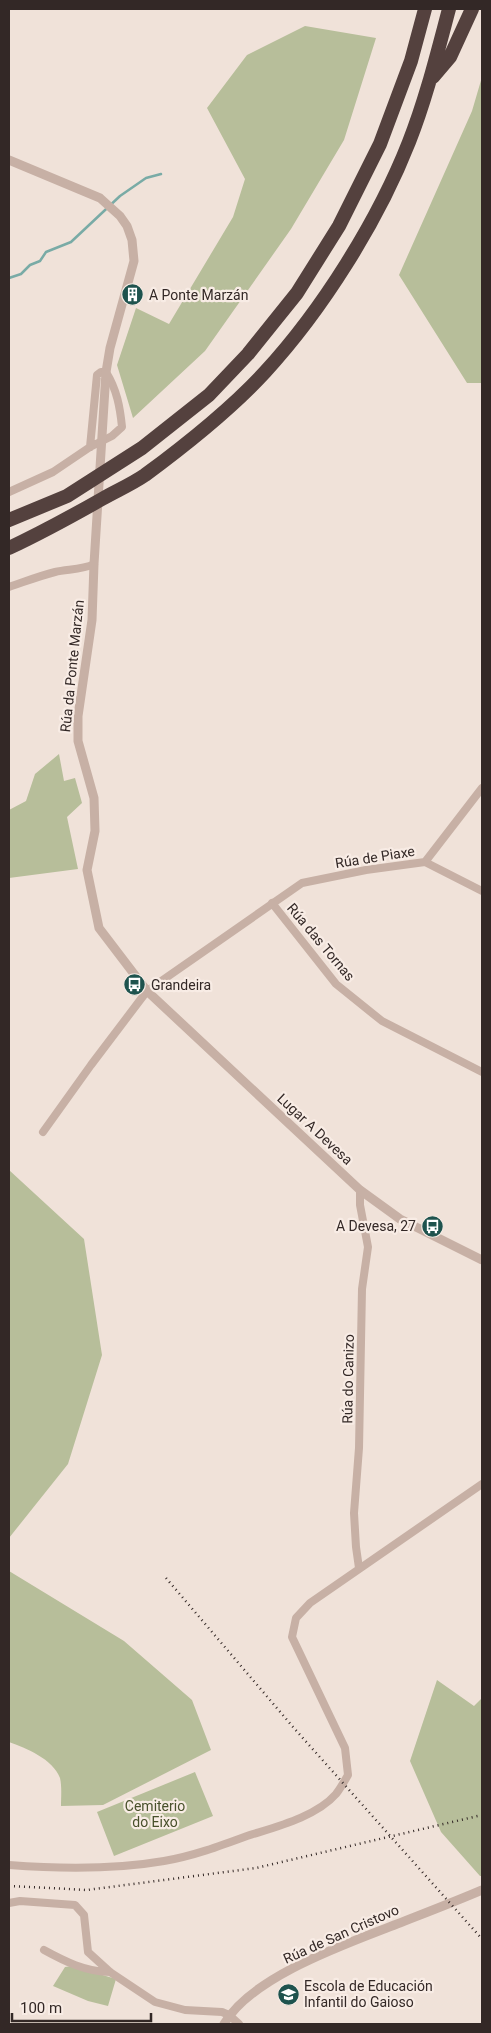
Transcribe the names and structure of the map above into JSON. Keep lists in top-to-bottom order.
{
  "streets": {
    "street": [
      "Rúa da Ponte Marzán",
      "Rúa de Piaxe",
      "Rúa das Tornas",
      "Lugar A Devesa",
      "Rúa do Canizo",
      "Rúa de San Cristovo"
    ]
  },
  "crossings": [
    ["Rúa da Ponte Marzán", "Rúa das Tornas"],
    ["Rúa da Ponte Marzán", "Lugar A Devesa"],
    ["Rúa de Piaxe", "Rúa das Tornas"],
    ["Rúa das Tornas", "Lugar A Devesa"],
    ["Lugar A Devesa", "Rúa do Canizo"]
  ],
  "parks": ["Cemiterio do Eixo"],
  "places": {
    "building": ["A Ponte Marzán"],
    "bus stop": ["Grandeira", "A Devesa, 27"],
    "school or university": ["Escola de Educación Infantil do Gaioso"]
  },
  "scale_bar": "100 m"
}
